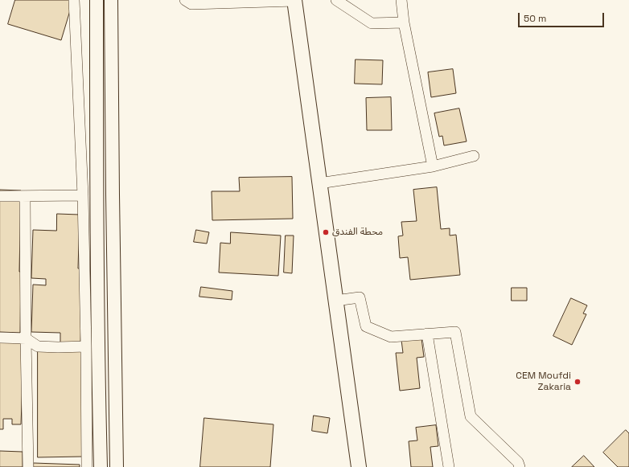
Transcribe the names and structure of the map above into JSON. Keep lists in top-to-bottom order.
{
  "places": ["محطة الفندق", "CEM Moufdi Zakaria"],
  "scale_bar": "50 m"
}
